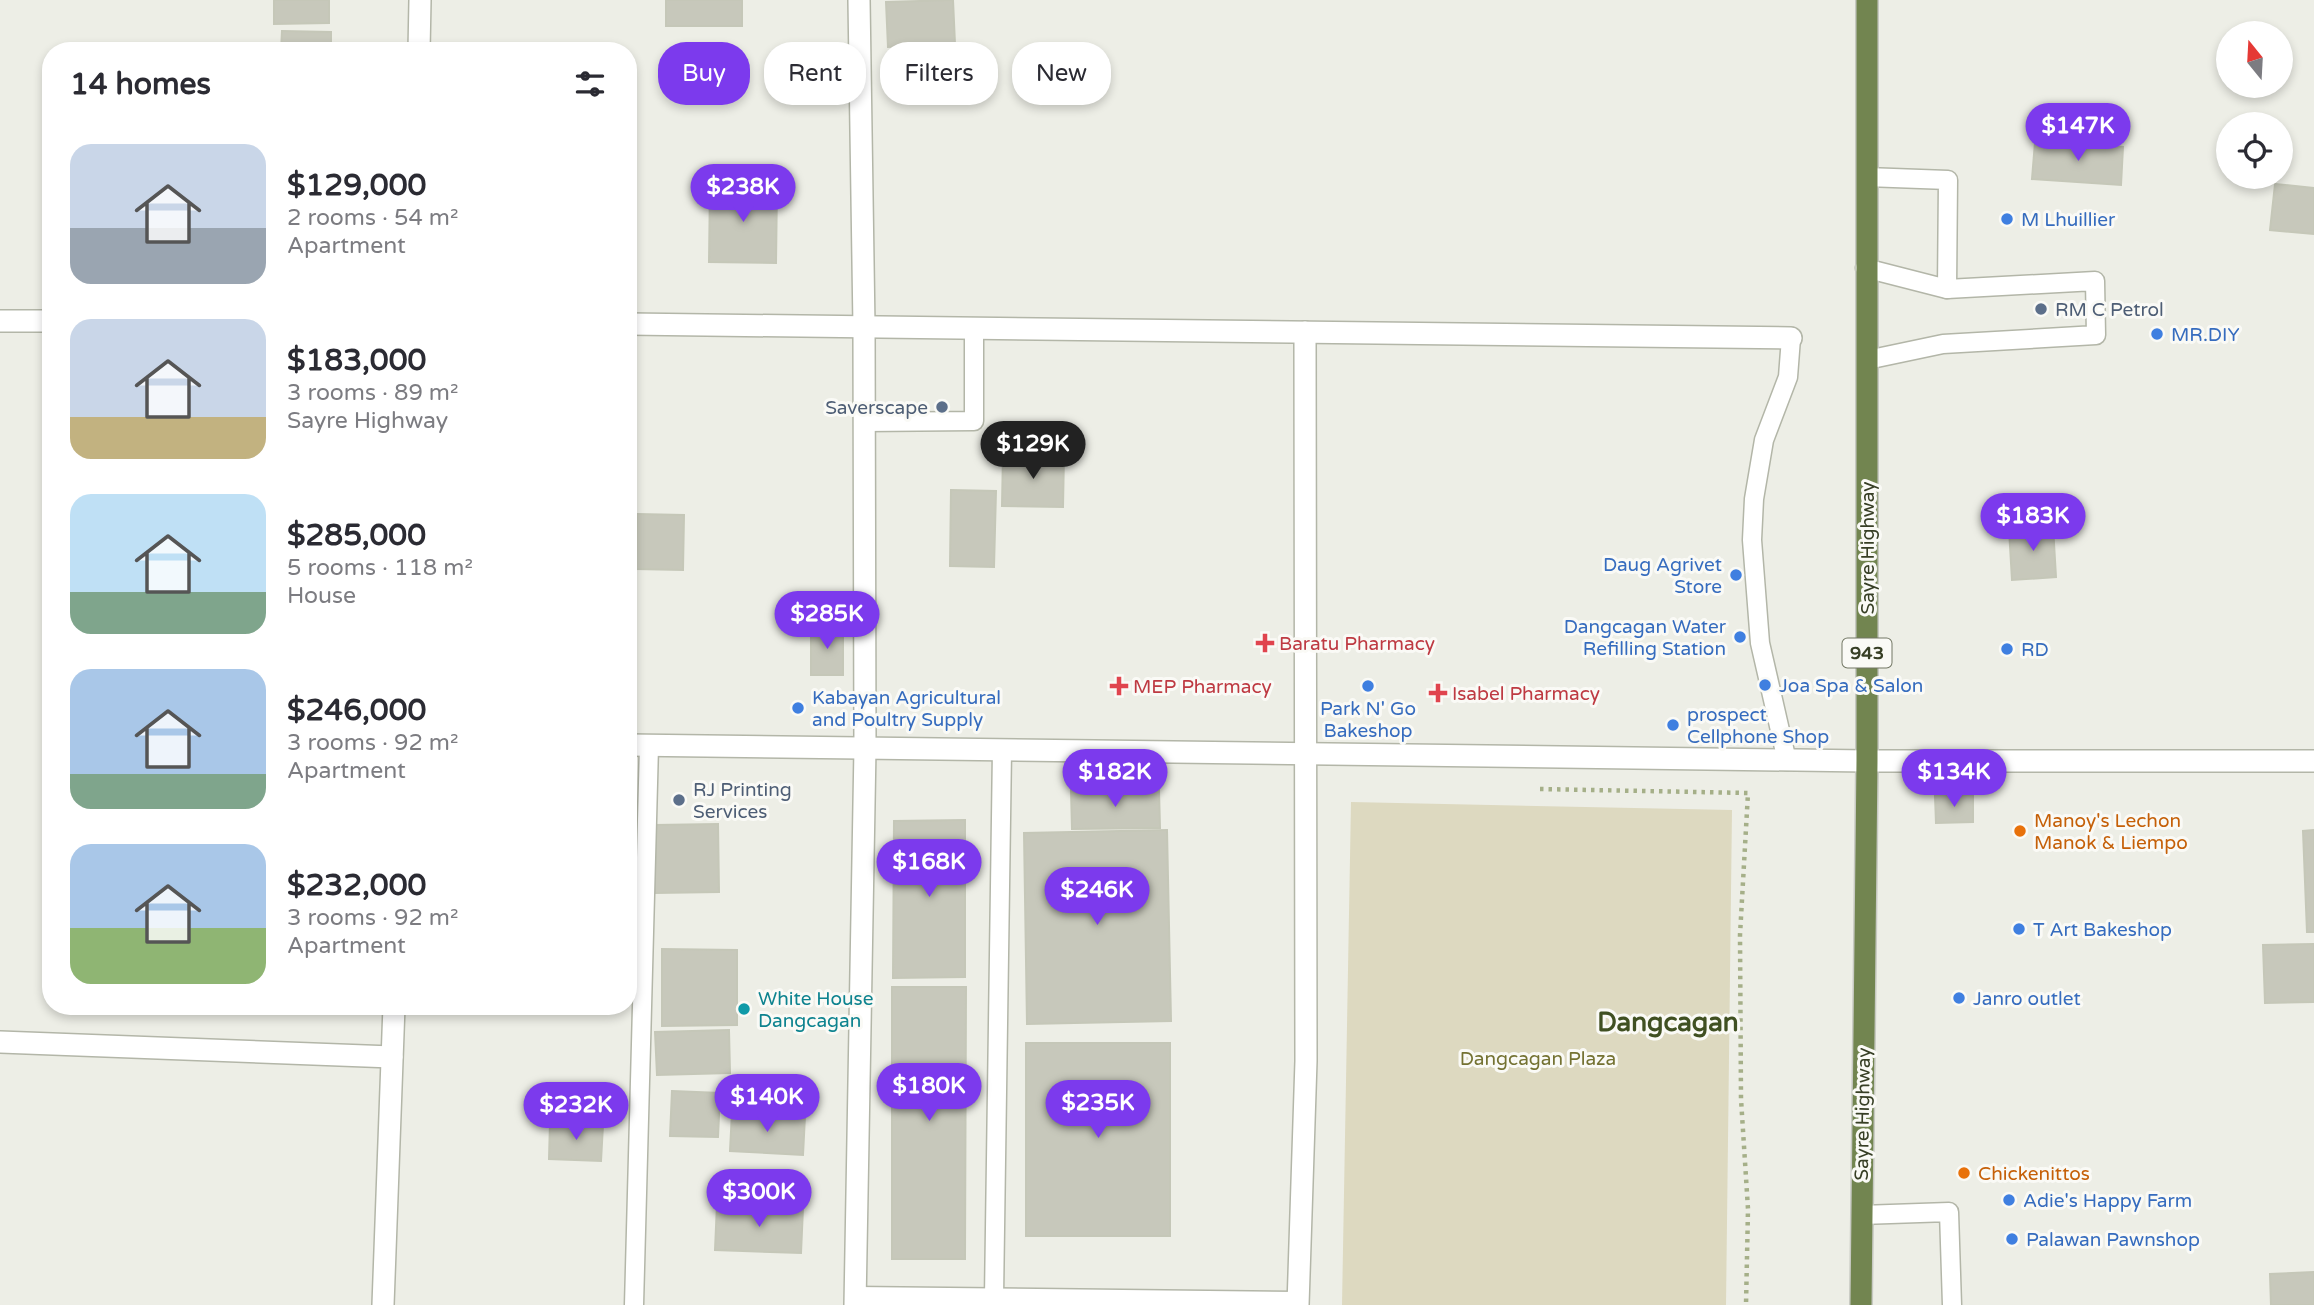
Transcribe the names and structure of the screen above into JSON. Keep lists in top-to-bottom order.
{
  "streets": {
    "highway": ["Sayre Highway", "943"]
  },
  "districts": ["Dangcagan"],
  "parks": ["Dangcagan Plaza"],
  "places": {
    "other": [
      "M Lhuillier",
      "RM C Petrol",
      "MR.DIY",
      "Saverscape",
      "Daug Agrivet Store",
      "Dangcagan Water Refilling Station",
      "RD",
      "Joa Spa & Salon",
      "Park N' Go Bakeshop",
      "Kabayan Agricultural and Poultry Supply",
      "prospect Cellphone Shop",
      "RJ Printing Services",
      "Manoy's Lechon Manok & Liempo",
      "T Art Bakeshop",
      "Janro outlet",
      "White House Dangcagan",
      "Chickenittos",
      "Adie's Happy Farm",
      "Palawan Pawnshop"
    ],
    "health": ["Baratu Pharmacy", "MEP Pharmacy", "Isabel Pharmacy"]
  },
  "north": "top",
  "page": {
    "chip": [
      "Buy",
      "Rent",
      "Filters",
      "New"
    ],
    "heading": "14 homes",
    "price": [
      "$147K",
      "$238K",
      "$129K",
      "$183K",
      "$285K",
      "$182K",
      "$134K",
      "$168K",
      "$246K",
      "$180K",
      "$140K",
      "$235K",
      "$232K",
      "$300K"
    ],
    "list": [
      {
        "name": "$129,000",
        "note": "2 rooms · 54 m² · Apartment"
      },
      {
        "name": "$183,000",
        "note": "3 rooms · 89 m² · Sayre Highway"
      },
      {
        "name": "$285,000",
        "note": "5 rooms · 118 m² · House"
      },
      {
        "name": "$246,000",
        "note": "3 rooms · 92 m² · Apartment"
      },
      {
        "name": "$232,000",
        "note": "3 rooms · 92 m² · Apartment"
      }
    ]
  }
}
